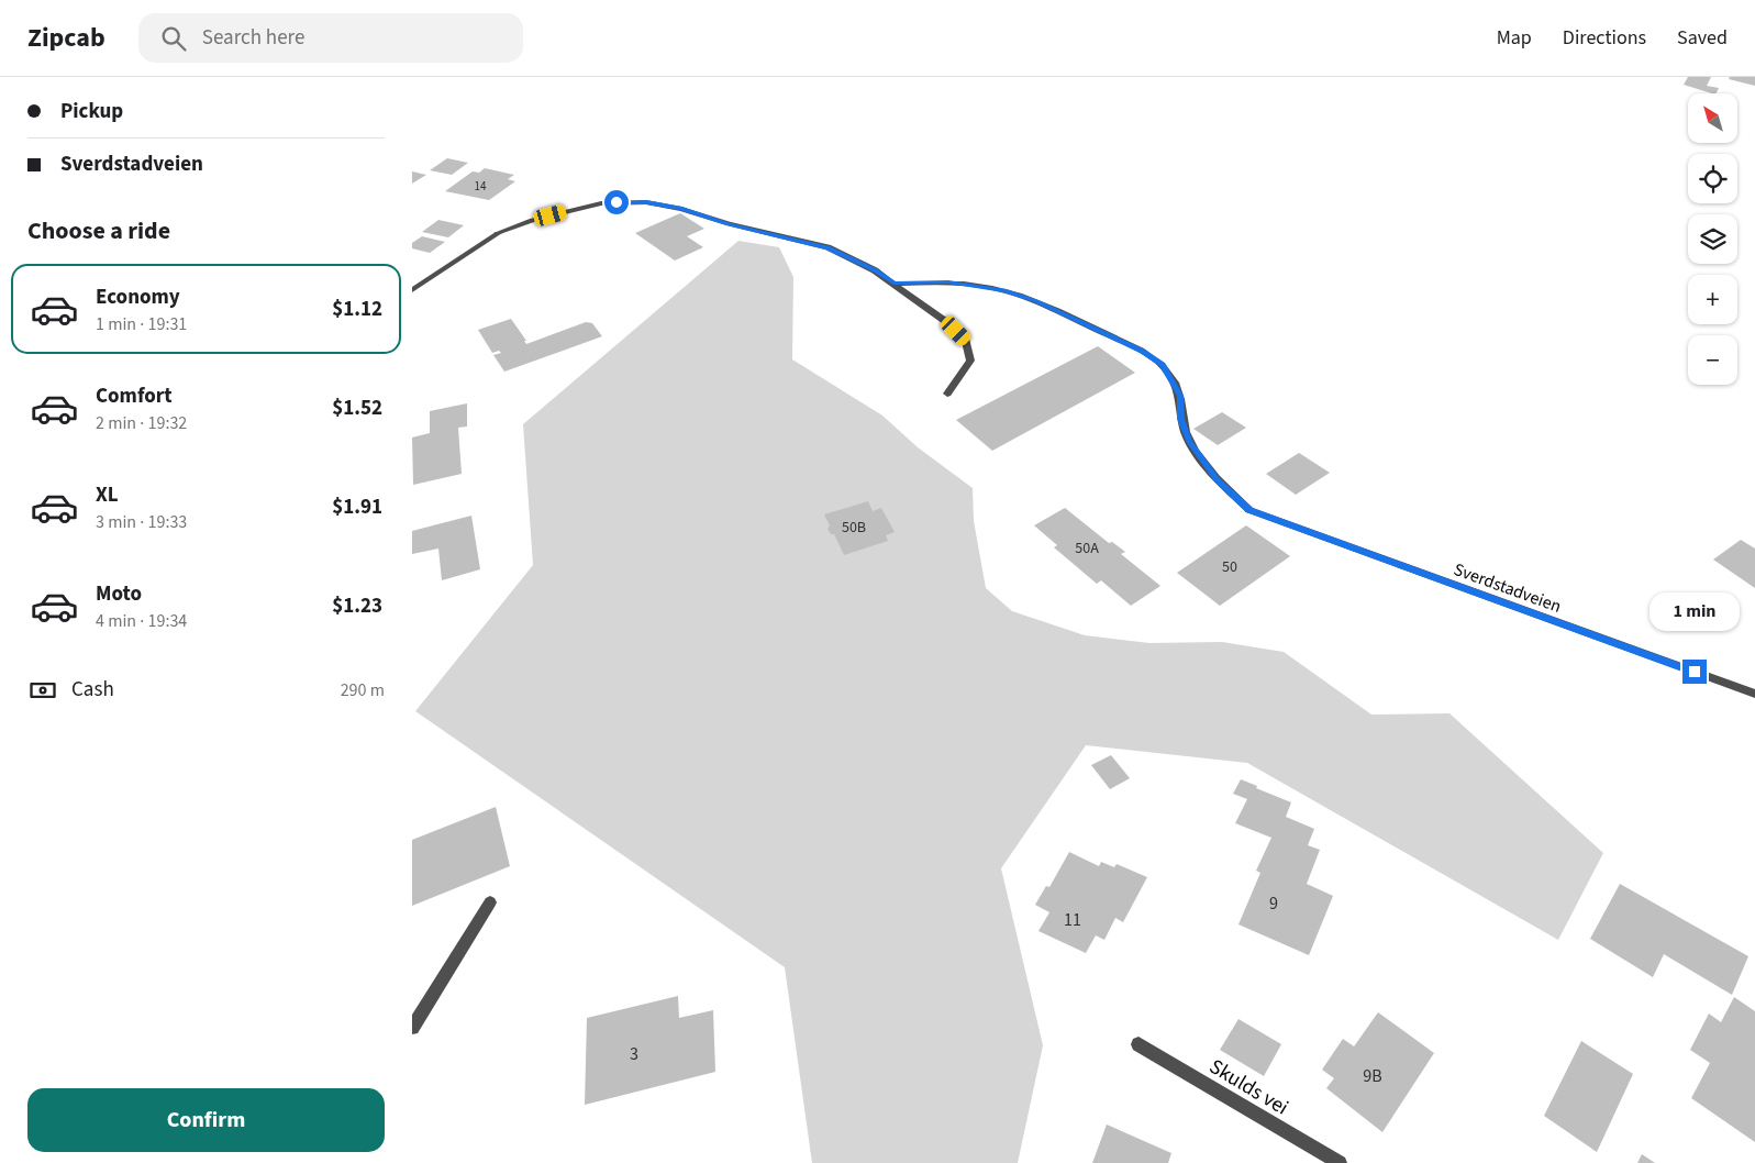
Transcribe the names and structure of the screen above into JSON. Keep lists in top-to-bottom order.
{
  "streets": {
    "street": ["Sverdstadveien", "Skulds vei"]
  },
  "house_numbers": [
    "14",
    "50B",
    "50A",
    "50",
    "9",
    "11",
    "3",
    "9B"
  ],
  "north": "top left",
  "page": {
    "header": "Zipcab",
    "search": "Search here",
    "nav": ["Map", "Directions", "Saved"],
    "banner": ["Pickup", "Sverdstadveien"],
    "map_buttons": ["+", "−"],
    "heading": "Choose a ride",
    "list": [
      {
        "name": "Economy",
        "note": "1 min · 19:31",
        "value": "$1.12"
      },
      {
        "name": "Comfort",
        "note": "2 min · 19:32",
        "value": "$1.52"
      },
      {
        "name": "XL",
        "note": "3 min · 19:33",
        "value": "$1.91"
      },
      {
        "name": "Moto",
        "note": "4 min · 19:34",
        "value": "$1.23"
      }
    ],
    "bubble": "1 min",
    "pay": ["Cash", "290 m"],
    "buttons": "Confirm"
  }
}
